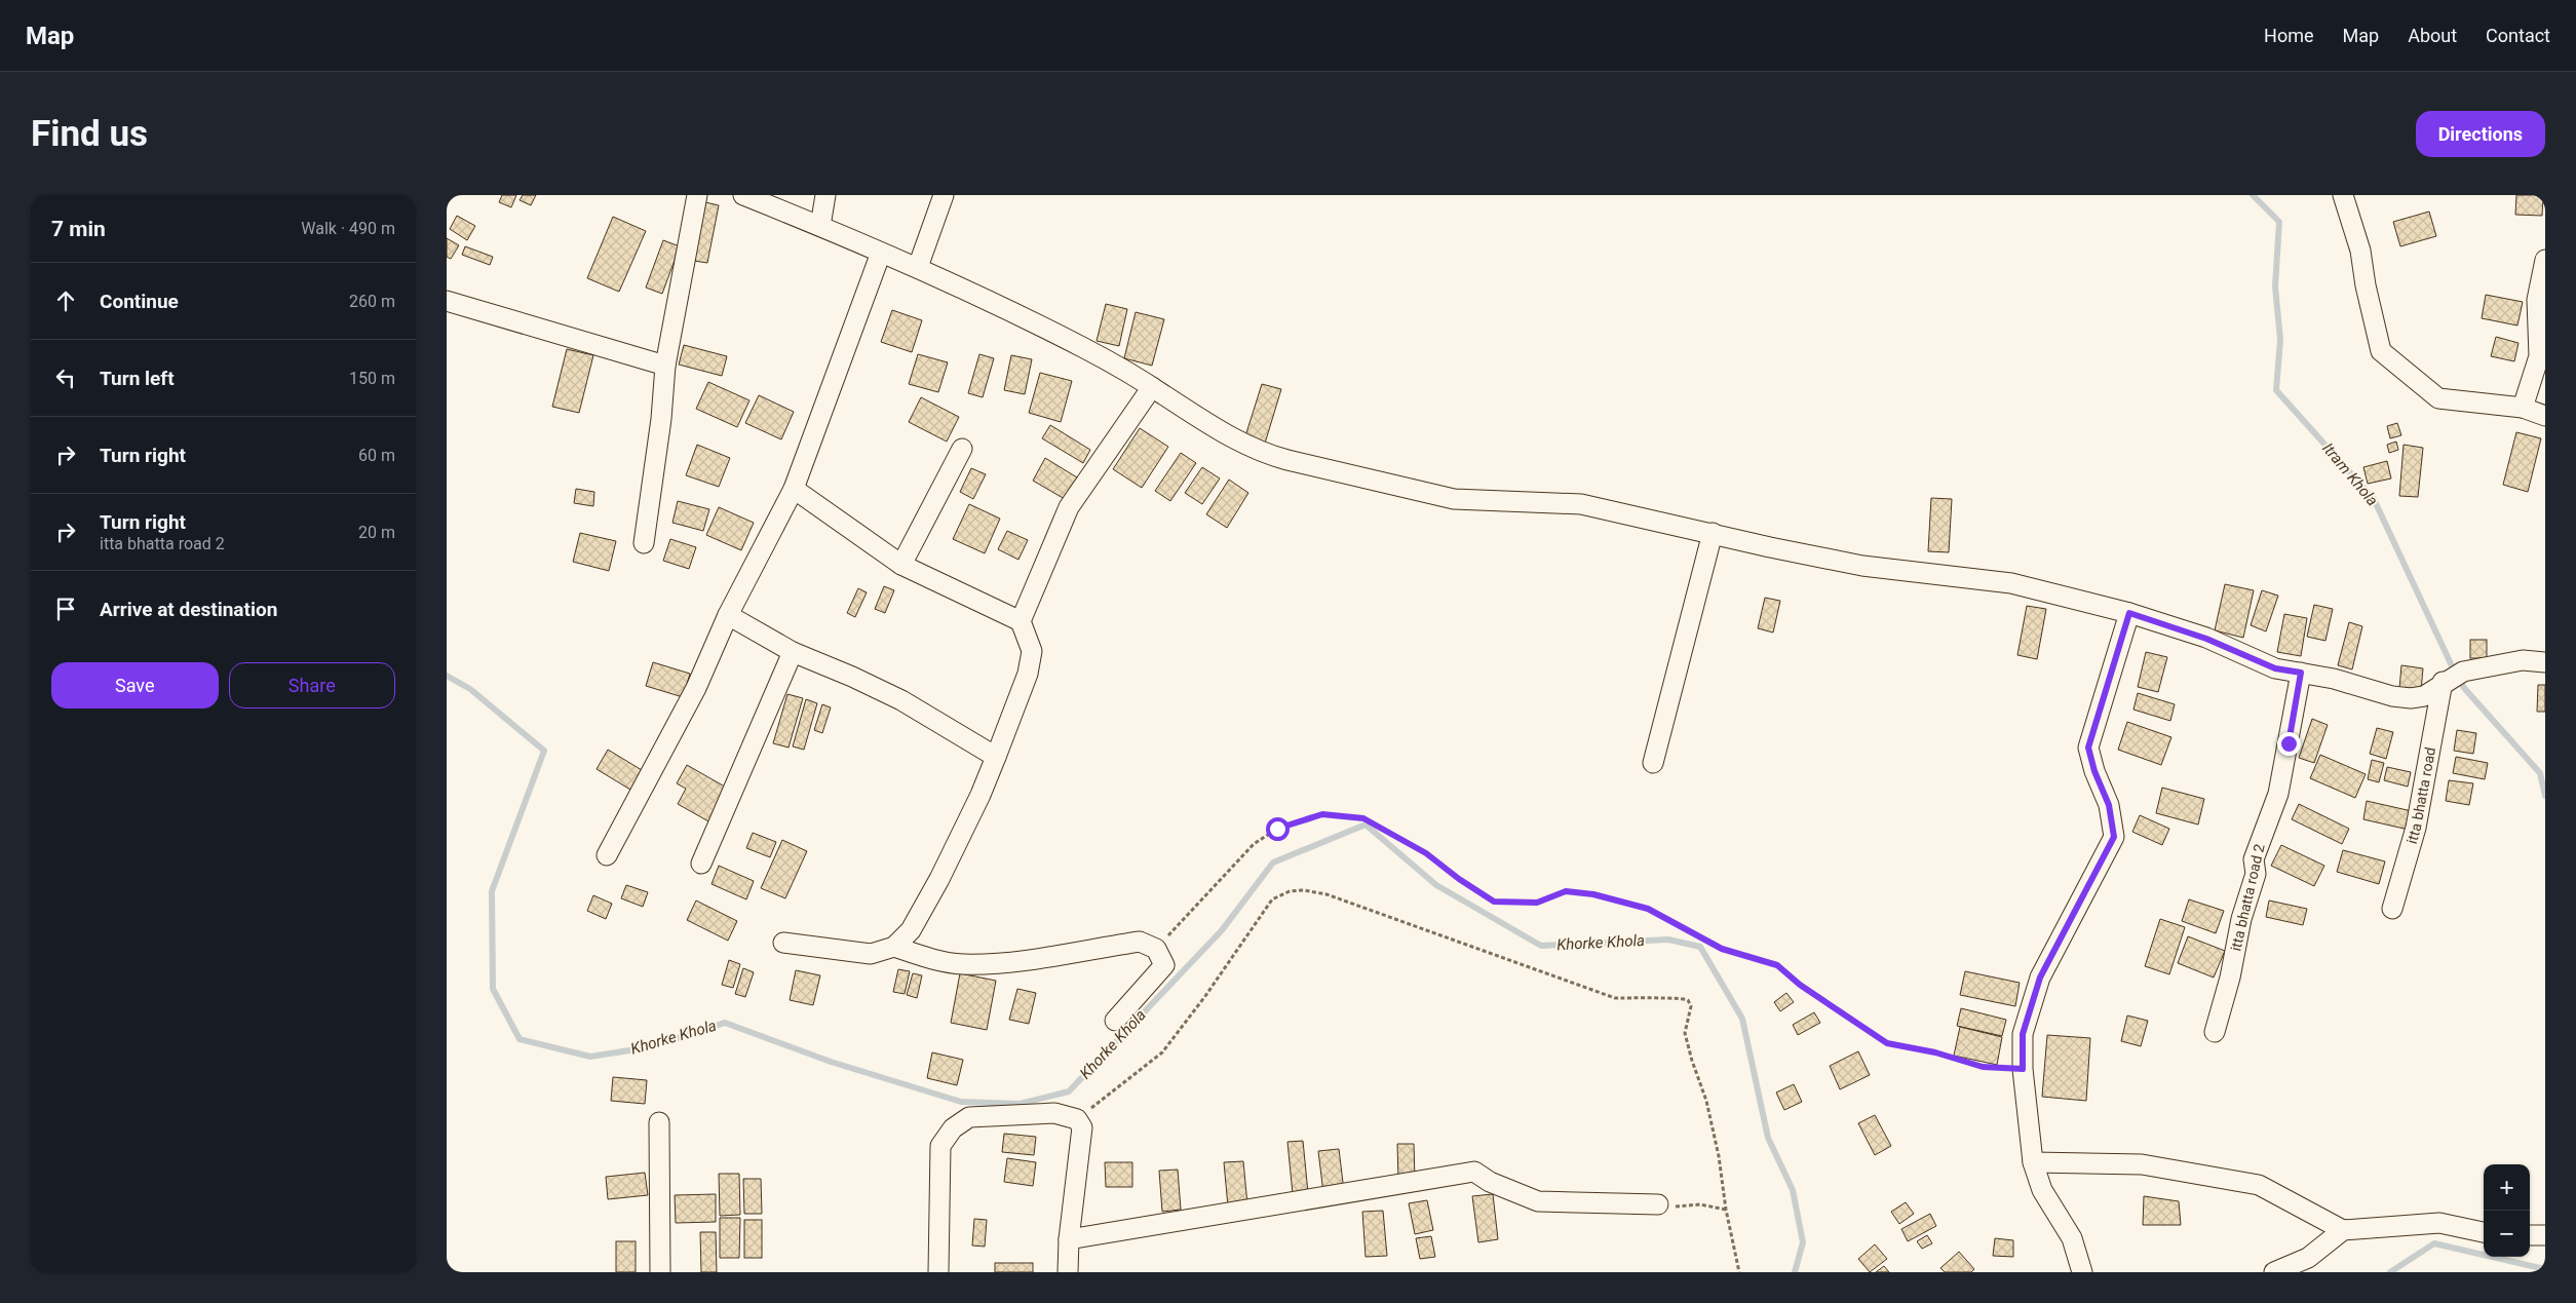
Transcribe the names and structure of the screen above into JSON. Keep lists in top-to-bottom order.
{
  "streets": {
    "street": ["itta bhatta road", "itta bhatta road 2"]
  },
  "water": ["Itram Khola", "Khorke Khola"],
  "page": {
    "header": "Map",
    "nav": [
      "Home",
      "Map",
      "About",
      "Contact"
    ],
    "buttons": [
      "Directions",
      ["Save", "Share"]
    ],
    "title": "Find us",
    "heading": ["7 min", "Walk · 490 m"],
    "list": [
      ["Continue", "260 m"],
      ["Turn left", "150 m"],
      ["Turn right", "60 m"],
      ["Turn right", "itta bhatta road 2", "20 m"],
      "Arrive at destination"
    ],
    "map_buttons": ["+", "−"]
  }
}
